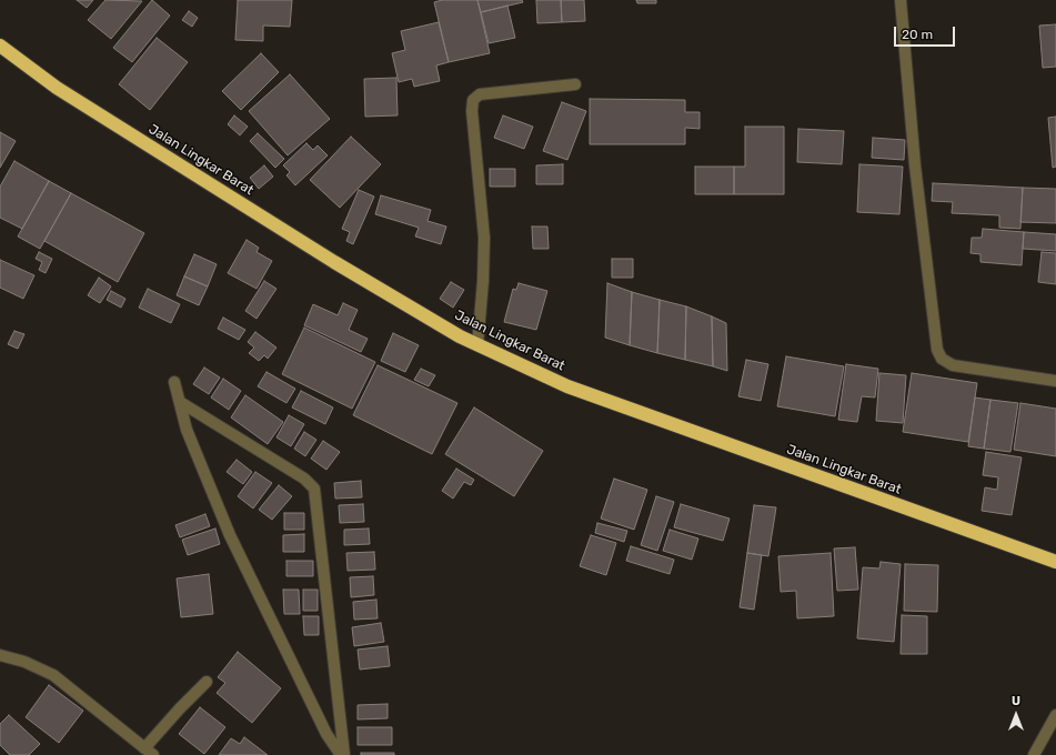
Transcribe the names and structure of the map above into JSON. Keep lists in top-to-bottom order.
{
  "streets": {
    "highway": ["Jalan Lingkar Barat"]
  },
  "scale_bar": "20 m",
  "north": "top"
}
